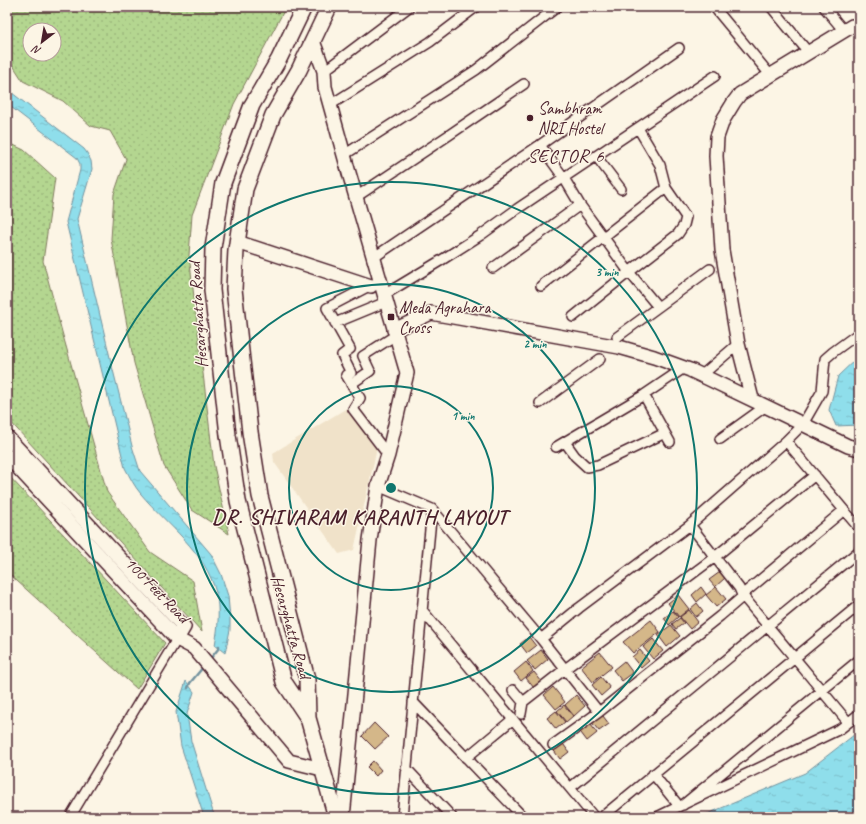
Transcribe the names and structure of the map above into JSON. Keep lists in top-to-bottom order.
{
  "streets": {
    "main road": ["Hesarghatta Road", "100 Feet Road"]
  },
  "districts": ["SECTOR 6", "DR. SHIVARAM KARANTH LAYOUT"],
  "places": {
    "other": ["Sambhram NRI Hostel"],
    "transit": ["Meda Agrahara Cross"]
  },
  "north": "bottom left",
  "rings": ["3 min", "2 min", "1 min"]
}
